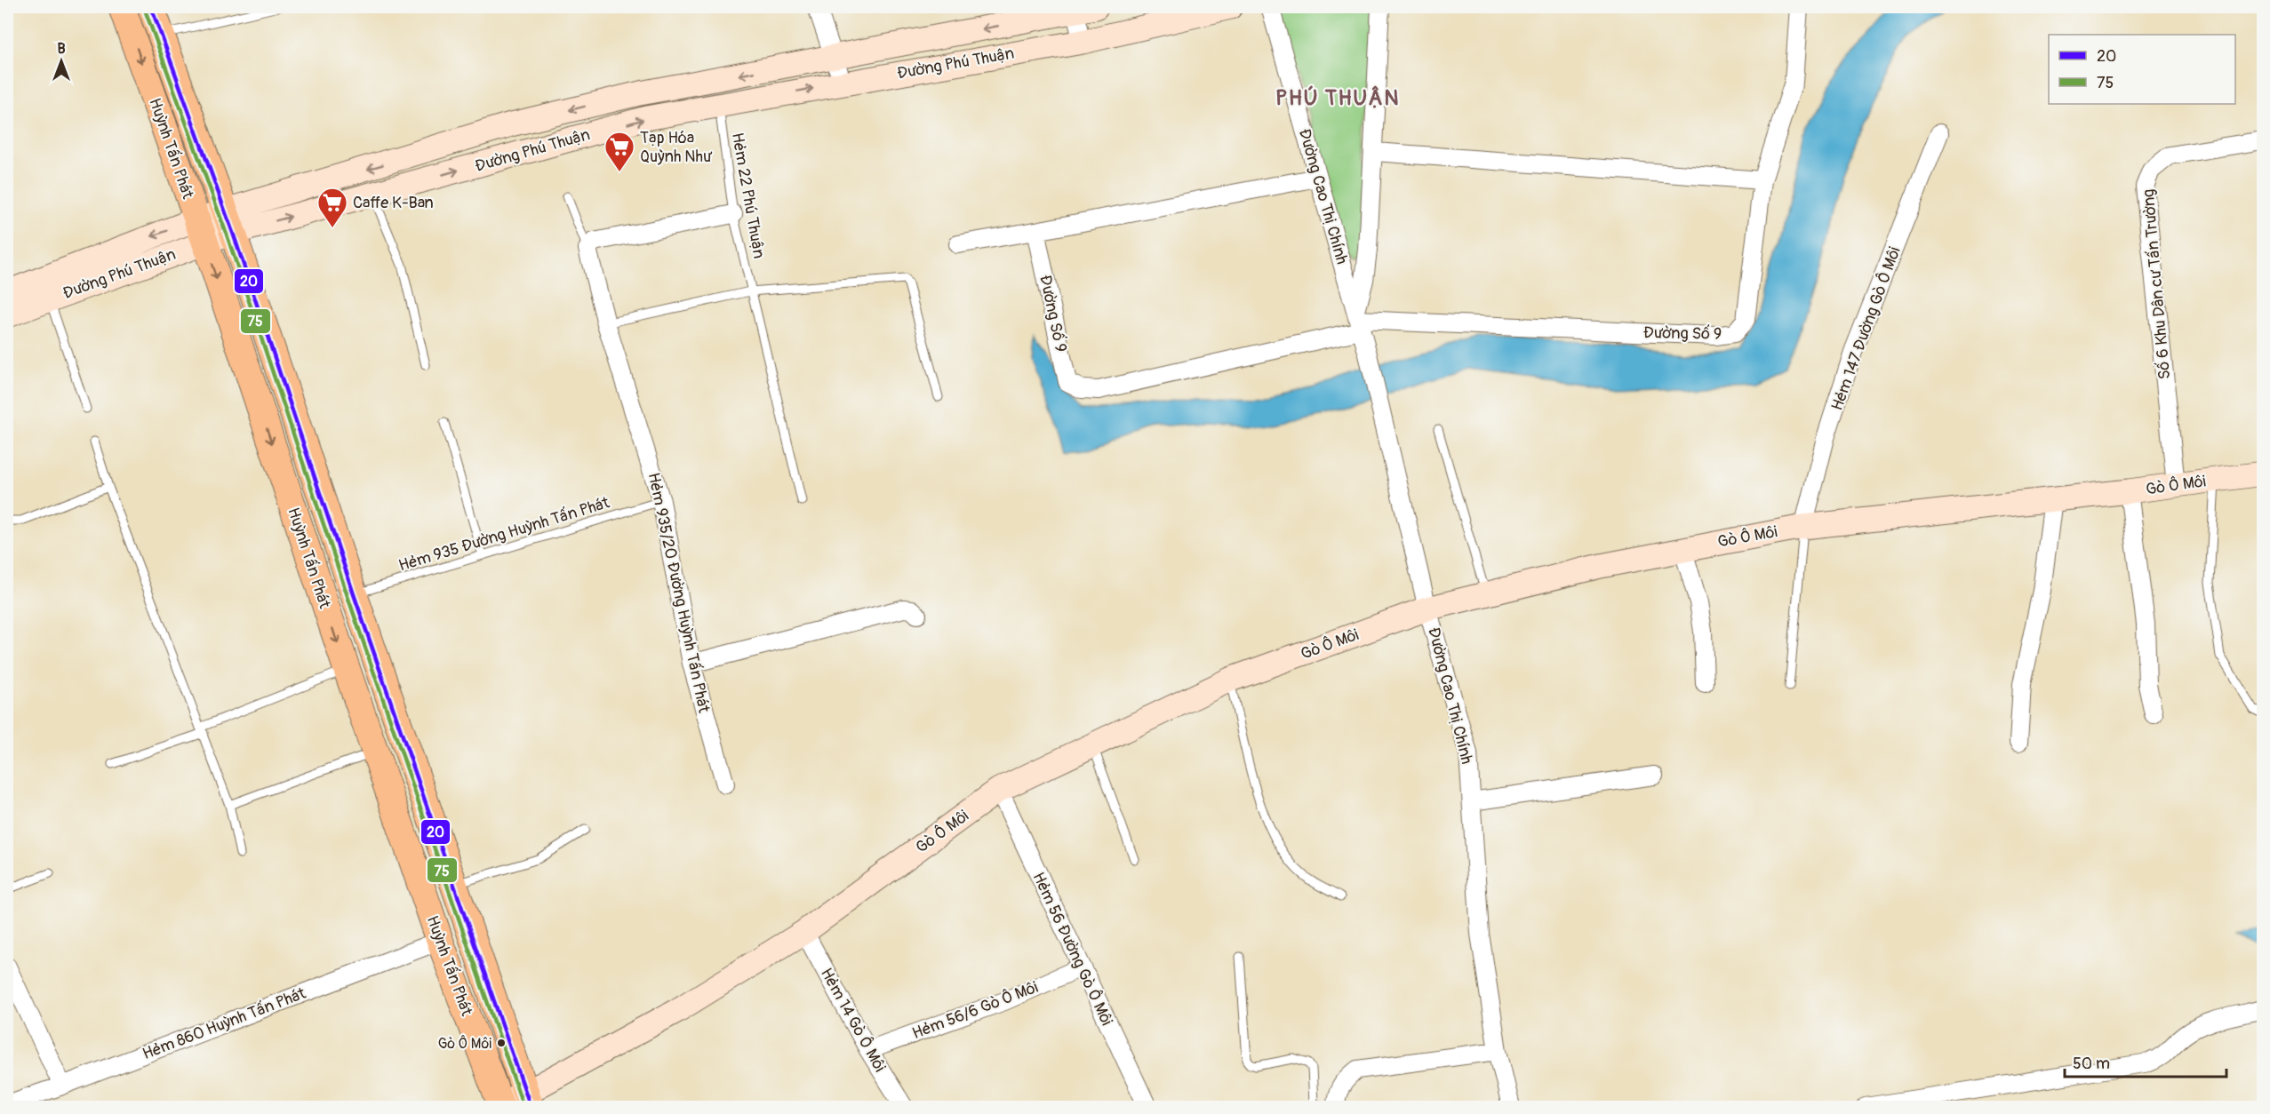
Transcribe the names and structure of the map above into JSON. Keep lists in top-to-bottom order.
{
  "streets": {
    "main road": ["Huỳnh Tấn Phát"],
    "street": [
      "Đường Phú Thuận",
      "Đường Cao Thị Chính",
      "Số 6 Khu Dân cư Tấn Trường",
      "Đường Số 9",
      "Hẻm 147 Đường Gò Ô Môi",
      "Gò Ô Môi",
      "Hẻm 935/20 Đường Huỳnh Tấn Phát",
      "Hẻm 56 Đường Gò Ô Môi",
      "Hẻm 56/6 Gò Ô Môi",
      "Hẻm 14 Gò Ô Môi",
      "Hẻm 860 Huỳnh Tấn Phát"
    ],
    "lane": ["Hẻm 22 Phú Thuận", "Hẻm 935 Đường Huỳnh Tấn Phát"]
  },
  "crossings": [
    ["Đường Phú Thuận", "Huỳnh Tấn Phát"],
    ["Đường Phú Thuận", "Hẻm 22 Phú Thuận"],
    ["Huỳnh Tấn Phát", "Gò Ô Môi"],
    ["Huỳnh Tấn Phát", "Hẻm 935 Đường Huỳnh Tấn Phát"],
    ["Huỳnh Tấn Phát", "Hẻm 860 Huỳnh Tấn Phát"],
    ["Đường Cao Thị Chính", "Đường Số 9"],
    ["Đường Cao Thị Chính", "Gò Ô Môi"],
    ["Số 6 Khu Dân cư Tấn Trường", "Gò Ô Môi"],
    ["Hẻm 147 Đường Gò Ô Môi", "Gò Ô Môi"],
    ["Gò Ô Môi", "Hẻm 56 Đường Gò Ô Môi"],
    ["Gò Ô Môi", "Hẻm 14 Gò Ô Môi"],
    ["Hẻm 935 Đường Huỳnh Tấn Phát", "Hẻm 935/20 Đường Huỳnh Tấn Phát"],
    ["Hẻm 56 Đường Gò Ô Môi", "Hẻm 56/6 Gò Ô Môi"],
    ["Hẻm 56/6 Gò Ô Môi", "Hẻm 14 Gò Ô Môi"]
  ],
  "districts": ["PHÚ THUẬN"],
  "places": {
    "supermarket": ["Tạp Hóa Quỳnh Như", "Caffe K-Ban"],
    "other": ["Gò Ô Môi"]
  },
  "lines": ["transit line 20", "transit line 75"],
  "legend": ["20", "75"],
  "scale_bar": "50 m",
  "north": "top"
}
